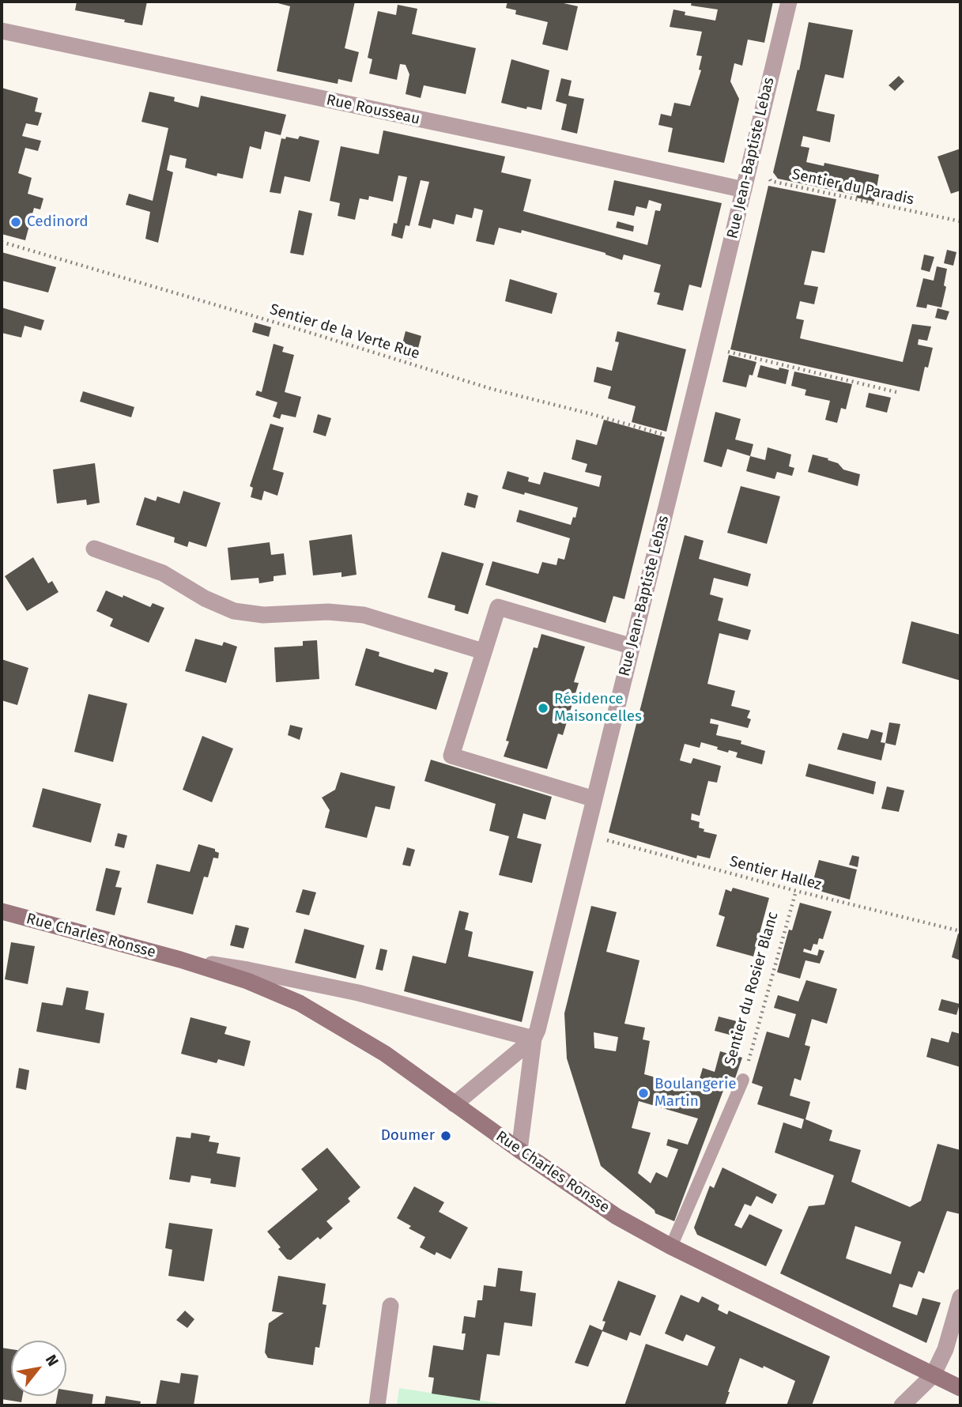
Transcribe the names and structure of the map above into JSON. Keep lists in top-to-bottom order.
{
  "streets": {
    "main road": ["Rue Charles Ronsse"],
    "street": ["Rue Rousseau", "Rue Jean-Baptiste Lebas"],
    "lane": ["Sentier du Rosier Blanc"],
    "path": ["Sentier du Paradis", "Sentier de la Verte Rue", "Sentier Hallez"]
  },
  "crossings": [
    ["Rue Rousseau", "Rue Jean-Baptiste Lebas"],
    ["Rue Jean-Baptiste Lebas", "Sentier du Paradis"],
    ["Rue Jean-Baptiste Lebas", "Sentier de la Verte Rue"],
    ["Rue Jean-Baptiste Lebas", "Sentier Hallez"],
    ["Rue Jean-Baptiste Lebas", "Rue Charles Ronsse"],
    ["Sentier Hallez", "Sentier du Rosier Blanc"],
    ["Rue Charles Ronsse", "Sentier du Rosier Blanc"]
  ],
  "places": [
    "Cedinord",
    "Résidence Maisoncelles",
    "Boulangerie Martin",
    "Doumer"
  ],
  "north": "top right"
}
